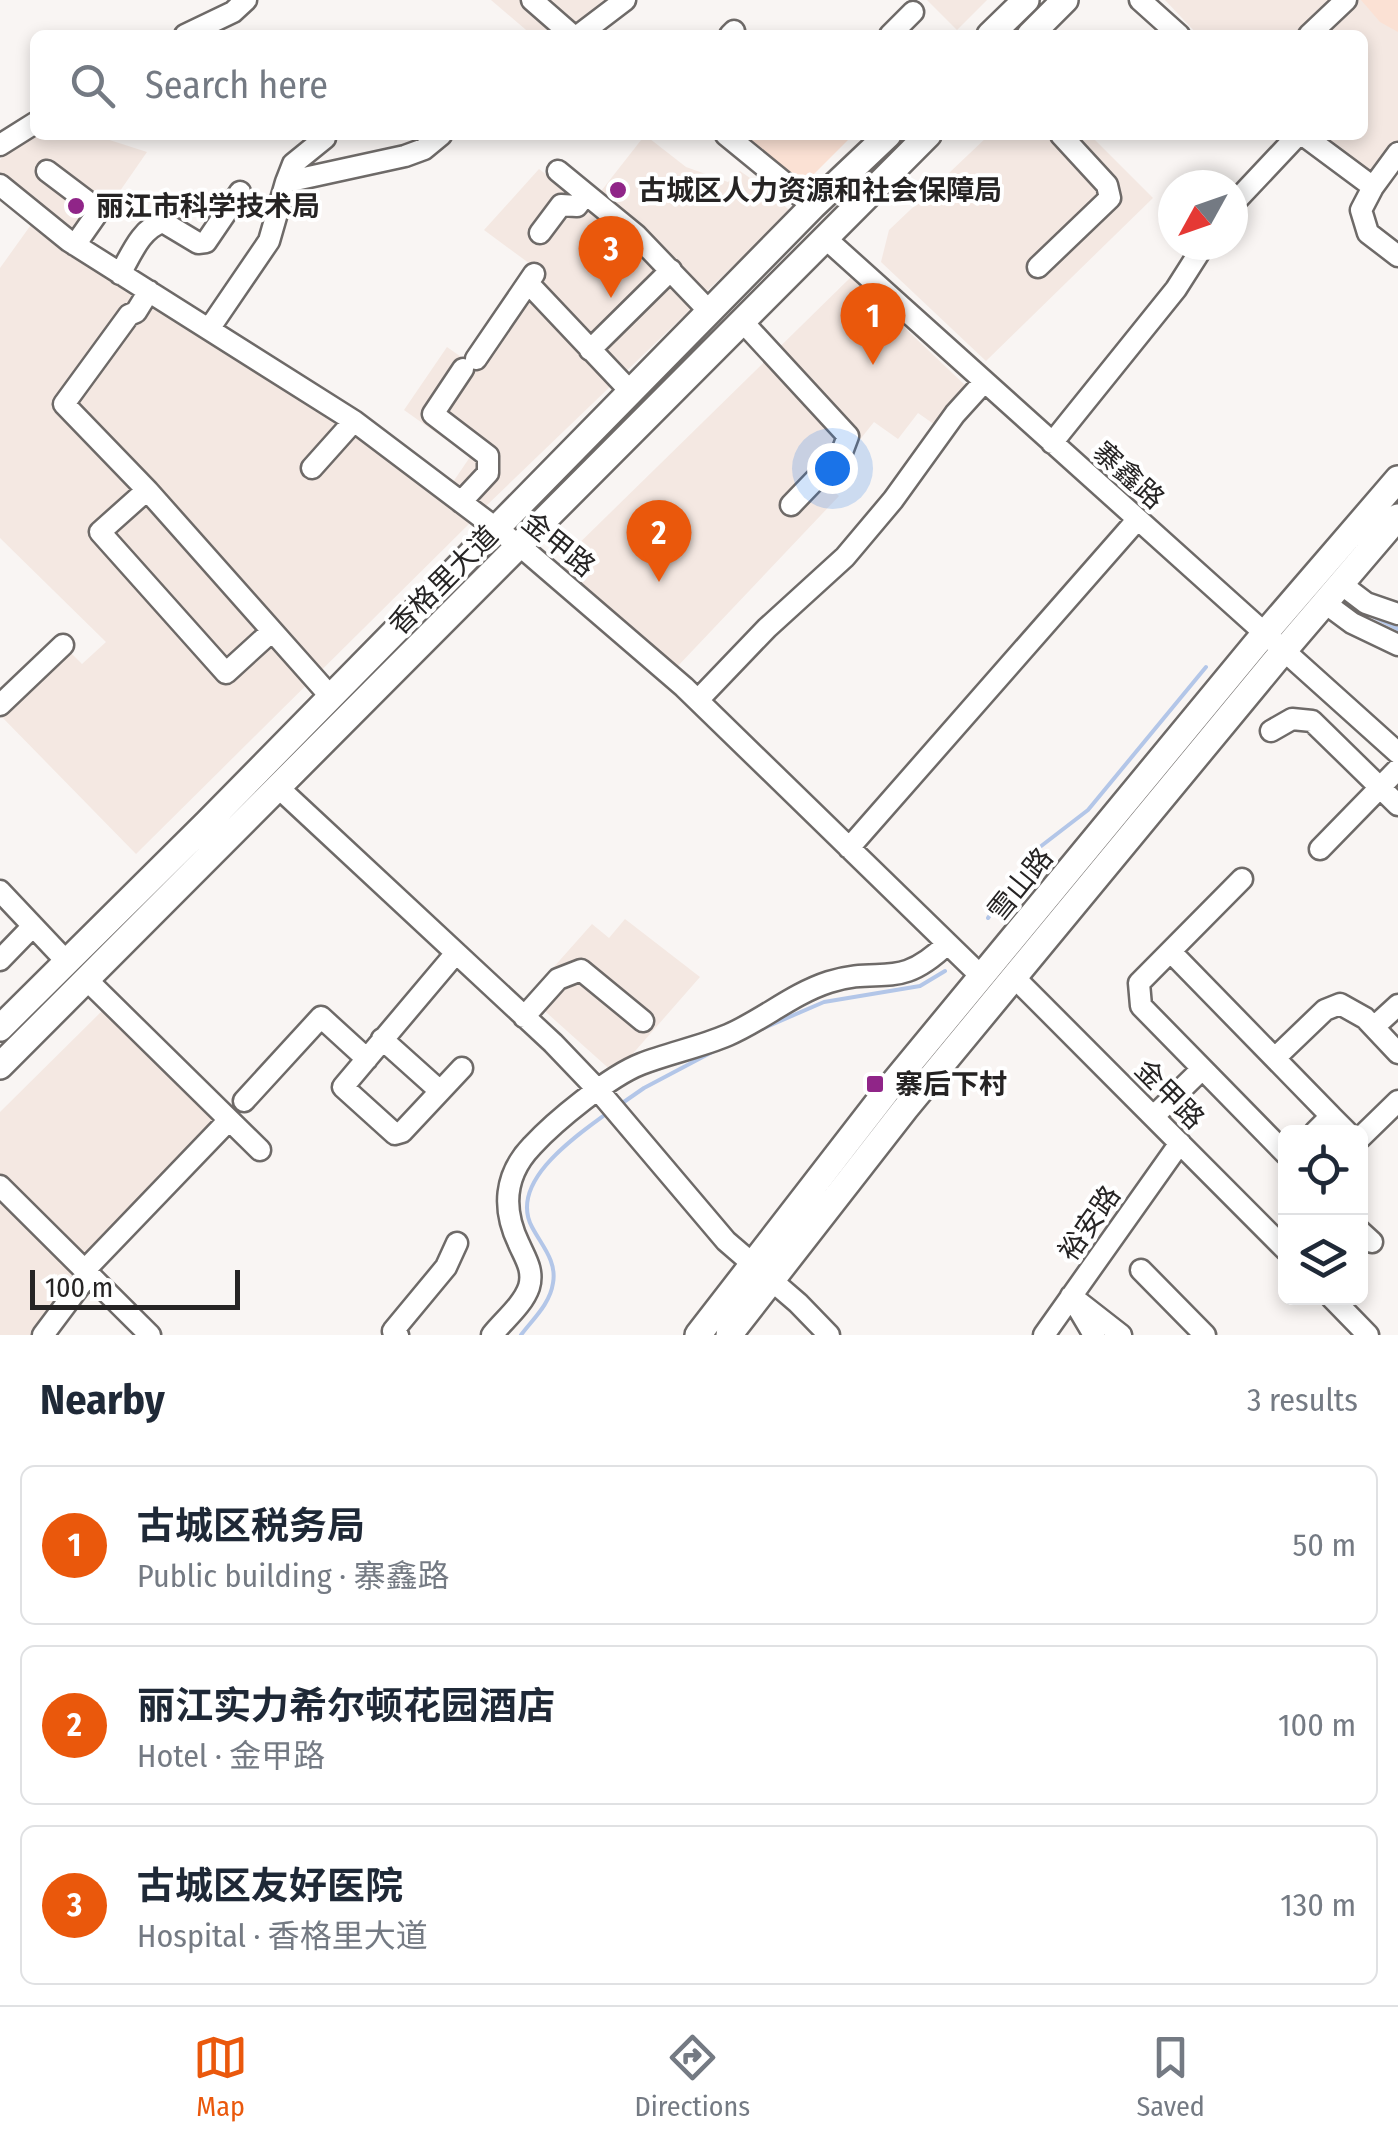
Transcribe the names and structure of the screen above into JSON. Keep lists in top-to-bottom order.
{
  "streets": {
    "main road": ["香格里大道", "雪山路"],
    "street": ["寨鑫路", "金甲路", "裕安路"]
  },
  "crossings": [
    ["寨鑫路", "香格里大道"],
    ["寨鑫路", "雪山路"],
    ["金甲路", "香格里大道"],
    ["金甲路", "雪山路"],
    ["金甲路", "裕安路"]
  ],
  "places": {
    "other": ["古城区人力资源和社会保障局", "丽江市科学技术局"],
    "transit": ["寨后下村"]
  },
  "scale_bar": "100 m",
  "north": "bottom left",
  "page": {
    "search": "Search here",
    "pins": ["3", "1", "2"],
    "scale": "100 m",
    "heading": ["Nearby", "3 results"],
    "list": [
      {
        "mark": "1",
        "name": "古城区税务局",
        "note": "Public building · 寨鑫路",
        "value": "50 m"
      },
      {
        "mark": "2",
        "name": "丽江实力希尔顿花园酒店",
        "note": "Hotel · 金甲路",
        "value": "100 m"
      },
      {
        "mark": "3",
        "name": "古城区友好医院",
        "note": "Hospital · 香格里大道",
        "value": "130 m"
      }
    ],
    "nav": ["Map", "Directions", "Saved"]
  }
}
